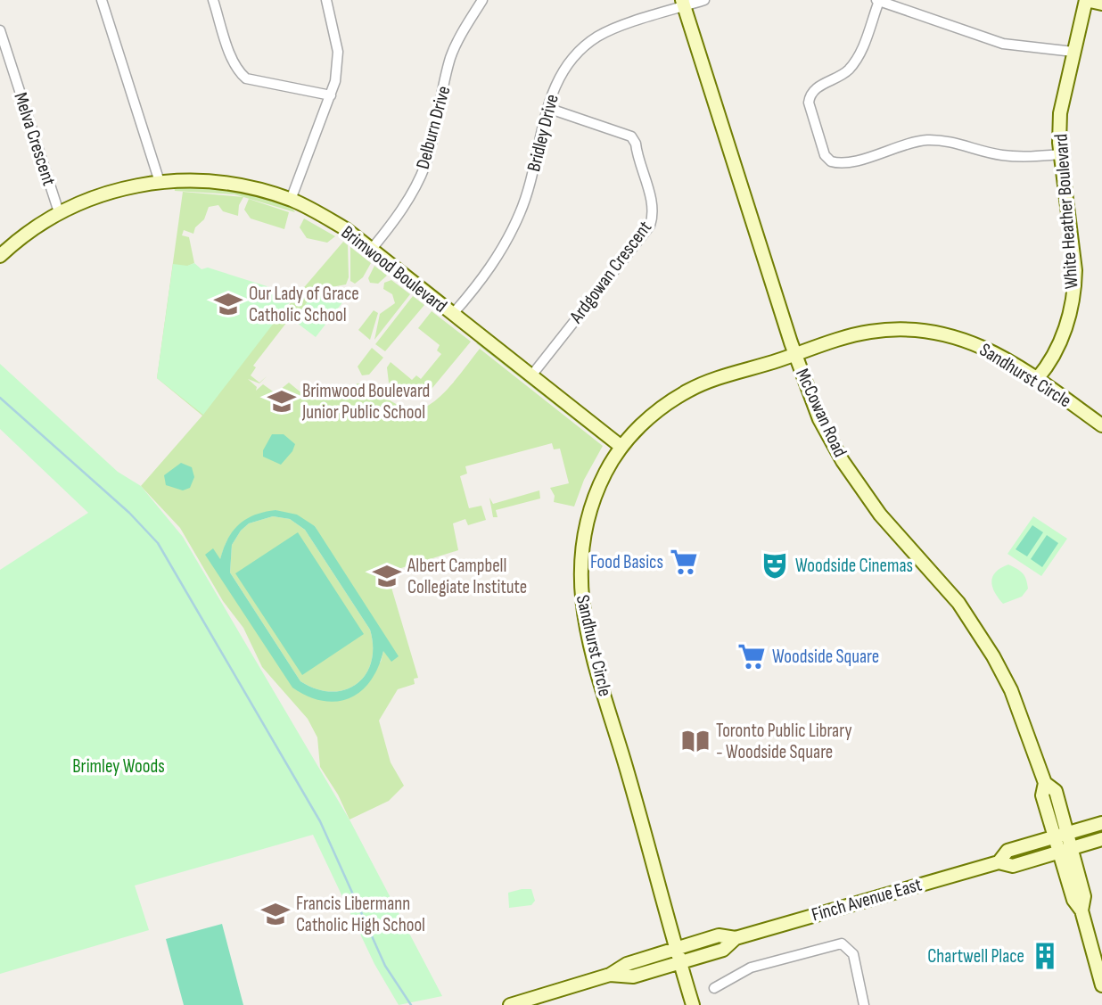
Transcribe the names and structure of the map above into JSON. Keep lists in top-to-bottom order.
{
  "streets": {
    "street": [
      "Delburn Drive",
      "Bridley Drive",
      "Melva Crescent",
      "White Heather Boulevard",
      "Brimwood Boulevard",
      "Ardgowan Crescent",
      "Sandhurst Circle",
      "McCowan Road",
      "Finch Avenue East"
    ]
  },
  "crossings": [
    ["Delburn Drive", "Brimwood Boulevard"],
    ["Bridley Drive", "Brimwood Boulevard"],
    ["Bridley Drive", "Ardgowan Crescent"],
    ["Bridley Drive", "McCowan Road"],
    ["Melva Crescent", "Brimwood Boulevard"],
    ["White Heather Boulevard", "Sandhurst Circle"],
    ["Brimwood Boulevard", "Ardgowan Crescent"],
    ["Brimwood Boulevard", "Sandhurst Circle"],
    ["Sandhurst Circle", "McCowan Road"],
    ["Sandhurst Circle", "Finch Avenue East"],
    ["McCowan Road", "Finch Avenue East"]
  ],
  "parks": ["Brimley Woods"],
  "places": {
    "school or university": [
      "Our Lady of Grace Catholic School",
      "Brimwood Boulevard Junior Public School",
      "Albert Campbell Collegiate Institute",
      "Francis Libermann Catholic High School"
    ],
    "supermarket": ["Food Basics", "Woodside Square"],
    "theatre": ["Woodside Cinemas"],
    "library": ["Toronto Public Library - Woodside Square"],
    "building": ["Chartwell Place"]
  }
}
